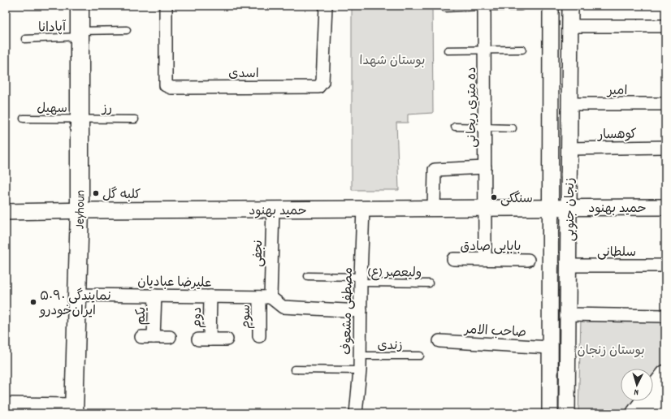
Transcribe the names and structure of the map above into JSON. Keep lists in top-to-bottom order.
{
  "streets": {
    "main road": ["Jeyhoun"],
    "street": [
      "اسدی",
      "امیر",
      "ده متری ریحانی",
      "کوهسار",
      "حمید بهنود",
      "زنجان جنوبی",
      "بابایی صادق",
      "سلطانی",
      "نجفی",
      "علیرضا عبادیان",
      "مصطفی مشعوف",
      "یکم",
      "سوم",
      "دوم",
      "صاحب الامر"
    ],
    "lane": [
      "آپادانا",
      "سهیل",
      "رز",
      "ولیعصر (ع)",
      "زندی"
    ]
  },
  "crossings": [
    ["آپادانا", "Jeyhoun"],
    ["امیر", "زنجان جنوبی"],
    ["سهیل", "رز"],
    ["سهیل", "Jeyhoun"],
    ["رز", "Jeyhoun"],
    ["ده متری ریحانی", "حمید بهنود"],
    ["ده متری ریحانی", "بابایی صادق"],
    ["کوهسار", "زنجان جنوبی"],
    ["حمید بهنود", "Jeyhoun"],
    ["حمید بهنود", "زنجان جنوبی"],
    ["حمید بهنود", "نجفی"],
    ["حمید بهنود", "مصطفی مشعوف"],
    ["Jeyhoun", "علیرضا عبادیان"],
    ["زنجان جنوبی", "سلطانی"],
    ["زنجان جنوبی", "صاحب الامر"],
    ["نجفی", "علیرضا عبادیان"],
    ["نجفی", "سوم"],
    ["ولیعصر (ع)", "مصطفی مشعوف"],
    ["علیرضا عبادیان", "یکم"],
    ["علیرضا عبادیان", "سوم"],
    ["علیرضا عبادیان", "دوم"],
    ["مصطفی مشعوف", "زندی"]
  ],
  "parks": ["بوستان شهدا", "بوستان زنجان"],
  "places": ["کلبه گل", "سنگکی", "نمایندگی ۵۰۹۰ ایران‌خودرو"],
  "north": "bottom"
}
